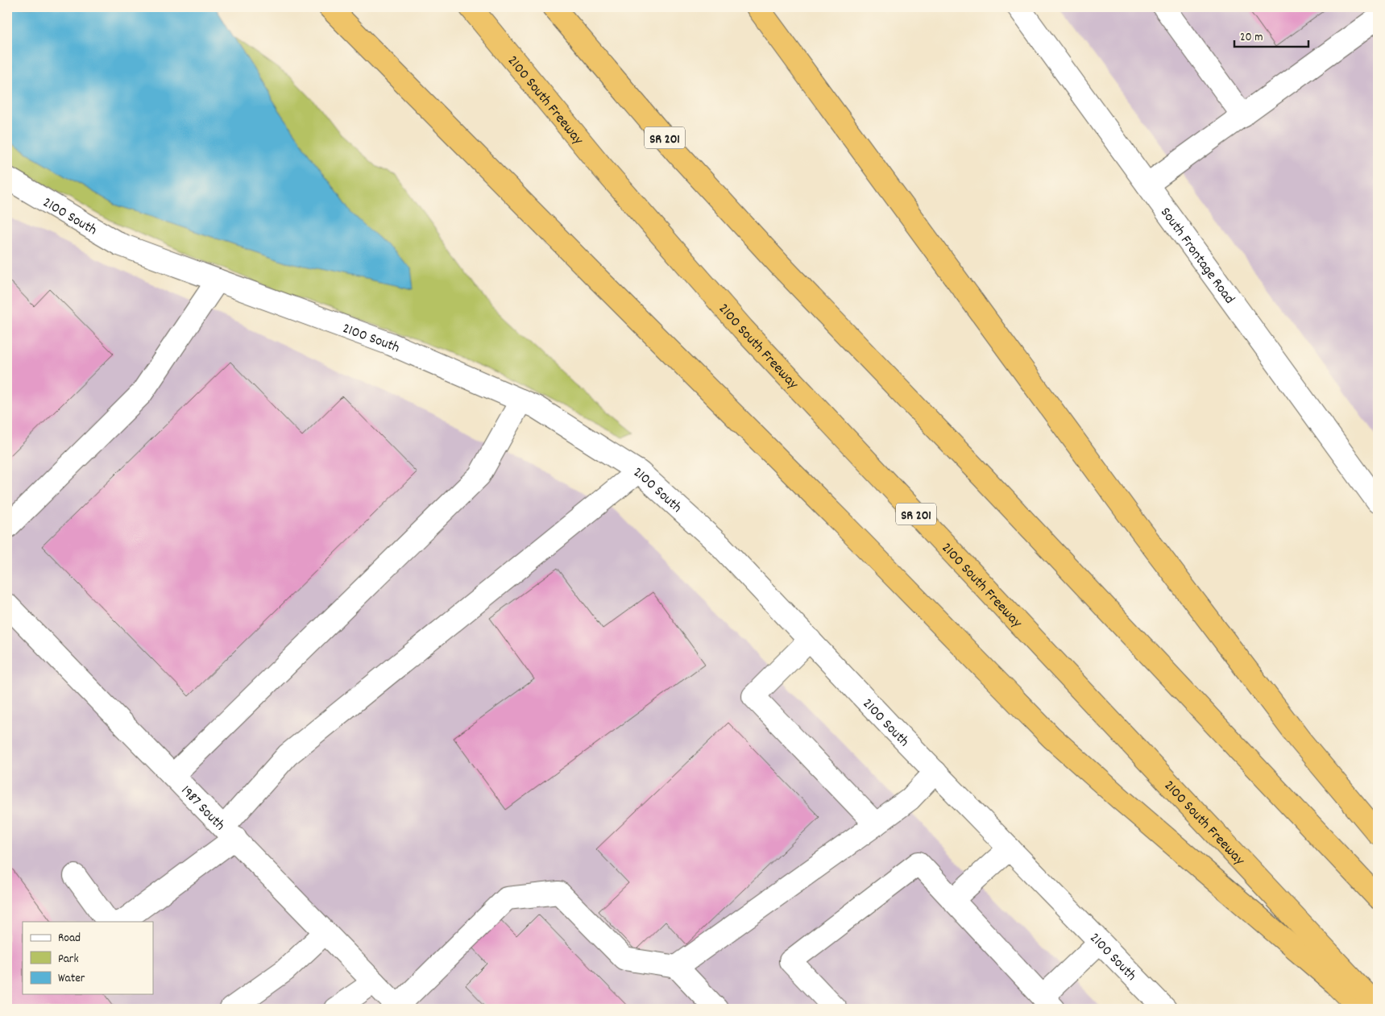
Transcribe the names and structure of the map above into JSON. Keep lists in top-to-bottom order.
{
  "streets": {
    "highway": ["2100 South Freeway", "SR 201"],
    "street": ["2100 South", "South Frontage Road", "1987 South"]
  },
  "legend": ["Road", "Park", "Water"],
  "scale_bar": "20 m"
}
